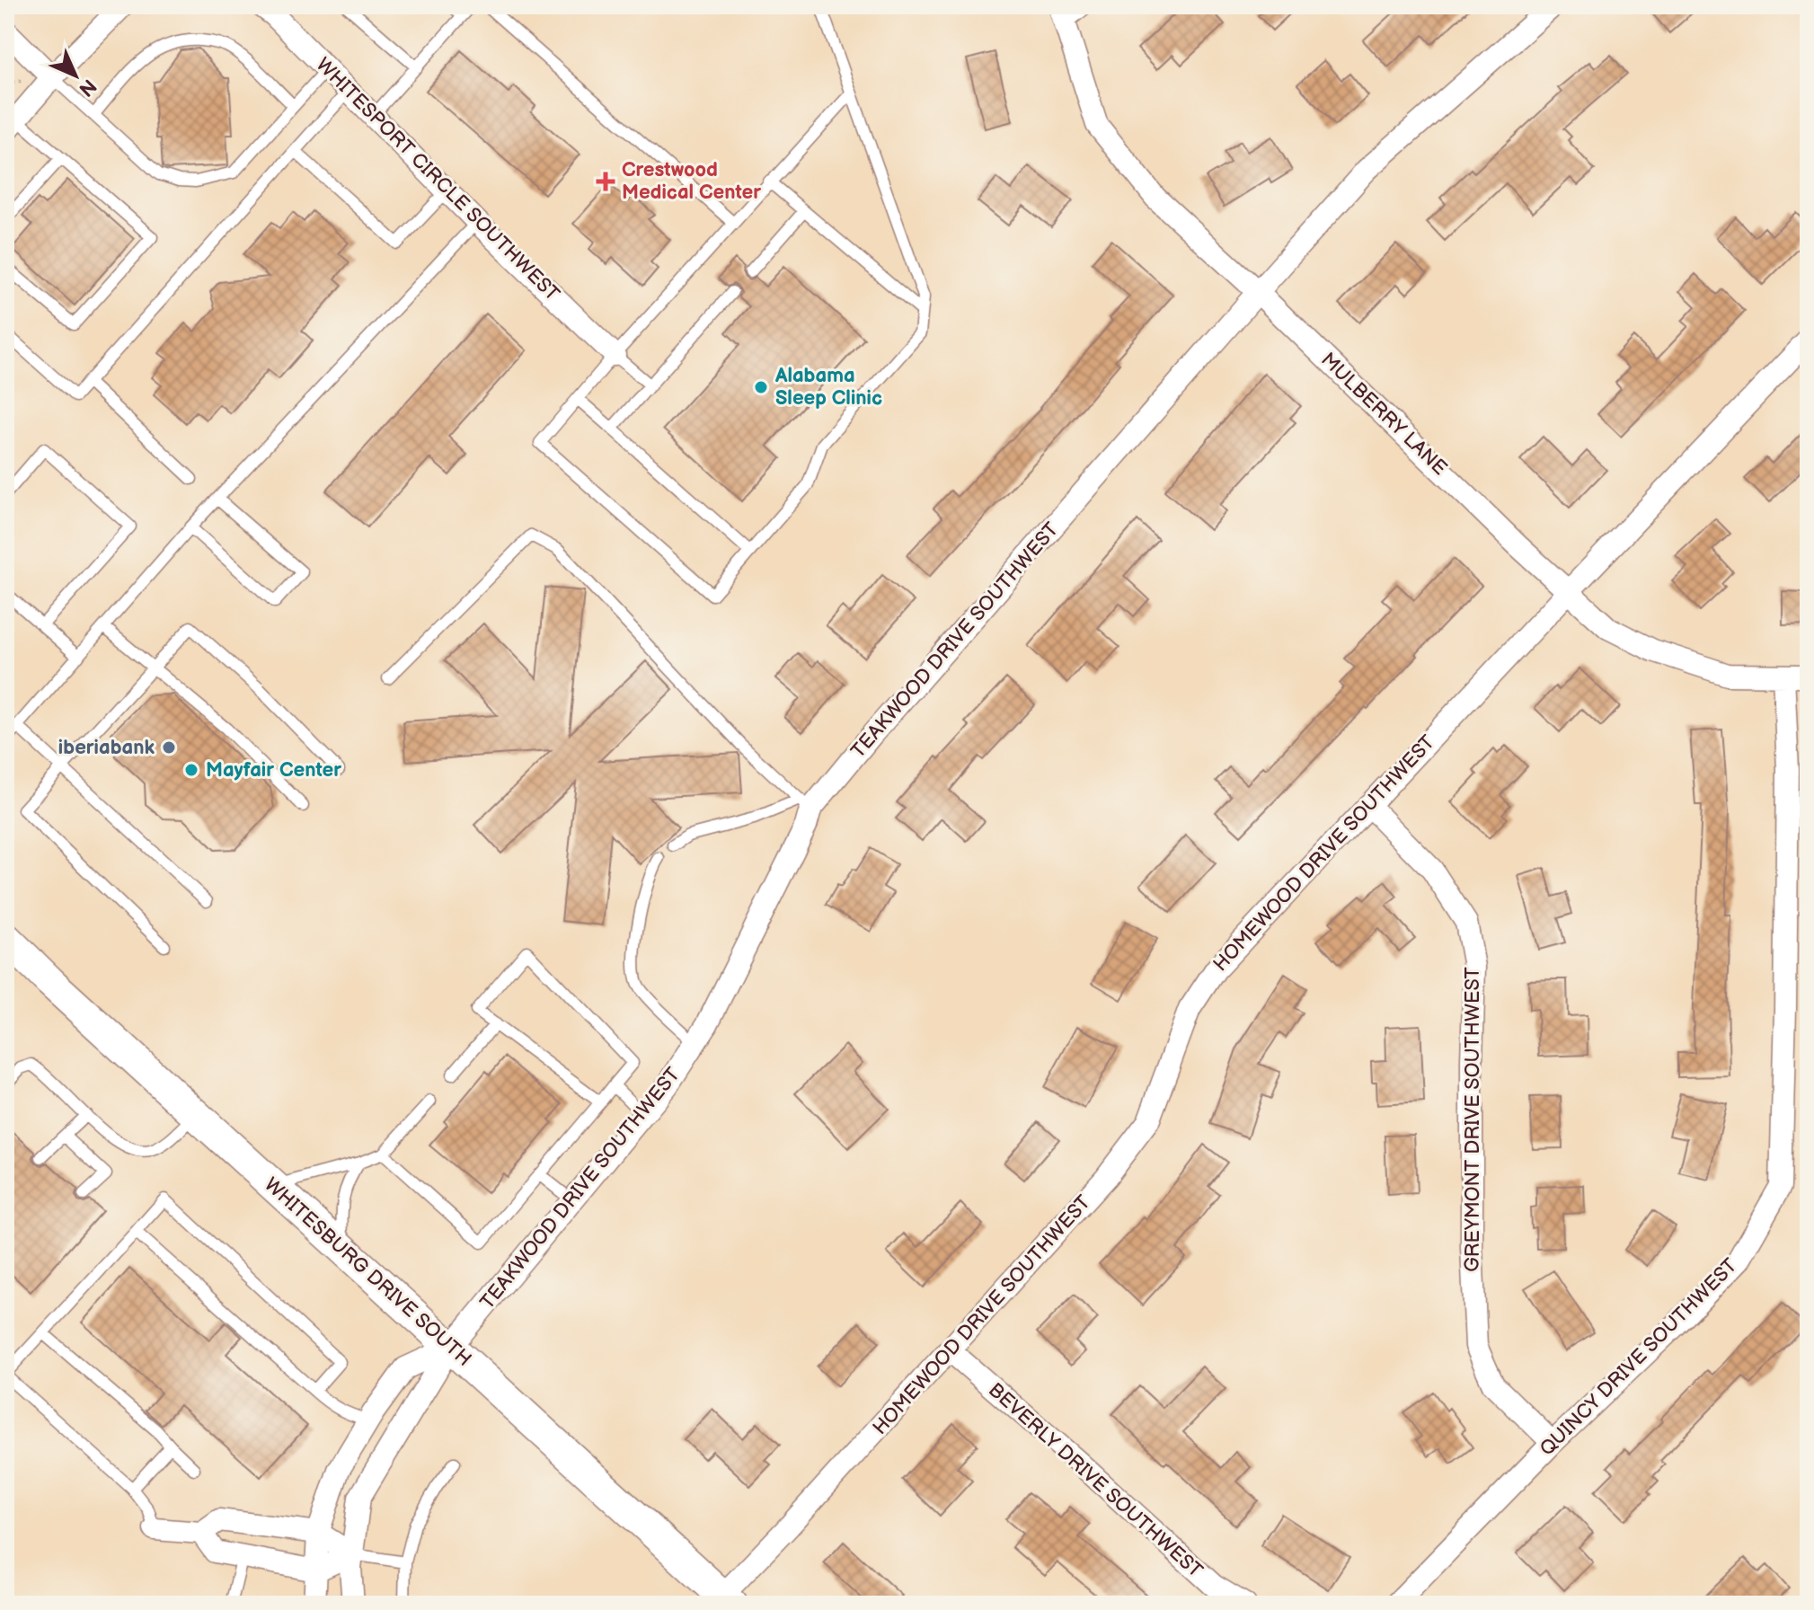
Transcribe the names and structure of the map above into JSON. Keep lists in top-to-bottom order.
{
  "streets": {
    "main road": ["WHITESBURG DRIVE SOUTH"],
    "street": [
      "WHITESPORT CIRCLE SOUTHWEST",
      "MULBERRY LANE",
      "TEAKWOOD DRIVE SOUTHWEST",
      "HOMEWOOD DRIVE SOUTHWEST",
      "GREYMONT DRIVE SOUTHWEST",
      "QUINCY DRIVE SOUTHWEST",
      "BEVERLY DRIVE SOUTHWEST"
    ]
  },
  "crossings": [
    ["MULBERRY LANE", "TEAKWOOD DRIVE SOUTHWEST"],
    ["MULBERRY LANE", "HOMEWOOD DRIVE SOUTHWEST"],
    ["MULBERRY LANE", "QUINCY DRIVE SOUTHWEST"],
    ["TEAKWOOD DRIVE SOUTHWEST", "WHITESBURG DRIVE SOUTH"],
    ["HOMEWOOD DRIVE SOUTHWEST", "GREYMONT DRIVE SOUTHWEST"],
    ["HOMEWOOD DRIVE SOUTHWEST", "WHITESBURG DRIVE SOUTH"],
    ["HOMEWOOD DRIVE SOUTHWEST", "BEVERLY DRIVE SOUTHWEST"],
    ["GREYMONT DRIVE SOUTHWEST", "QUINCY DRIVE SOUTHWEST"]
  ],
  "places": {
    "health": ["Crestwood Medical Center"],
    "other": ["Alabama Sleep Clinic", "iberiabank", "Mayfair Center"]
  },
  "north": "bottom right"
}
